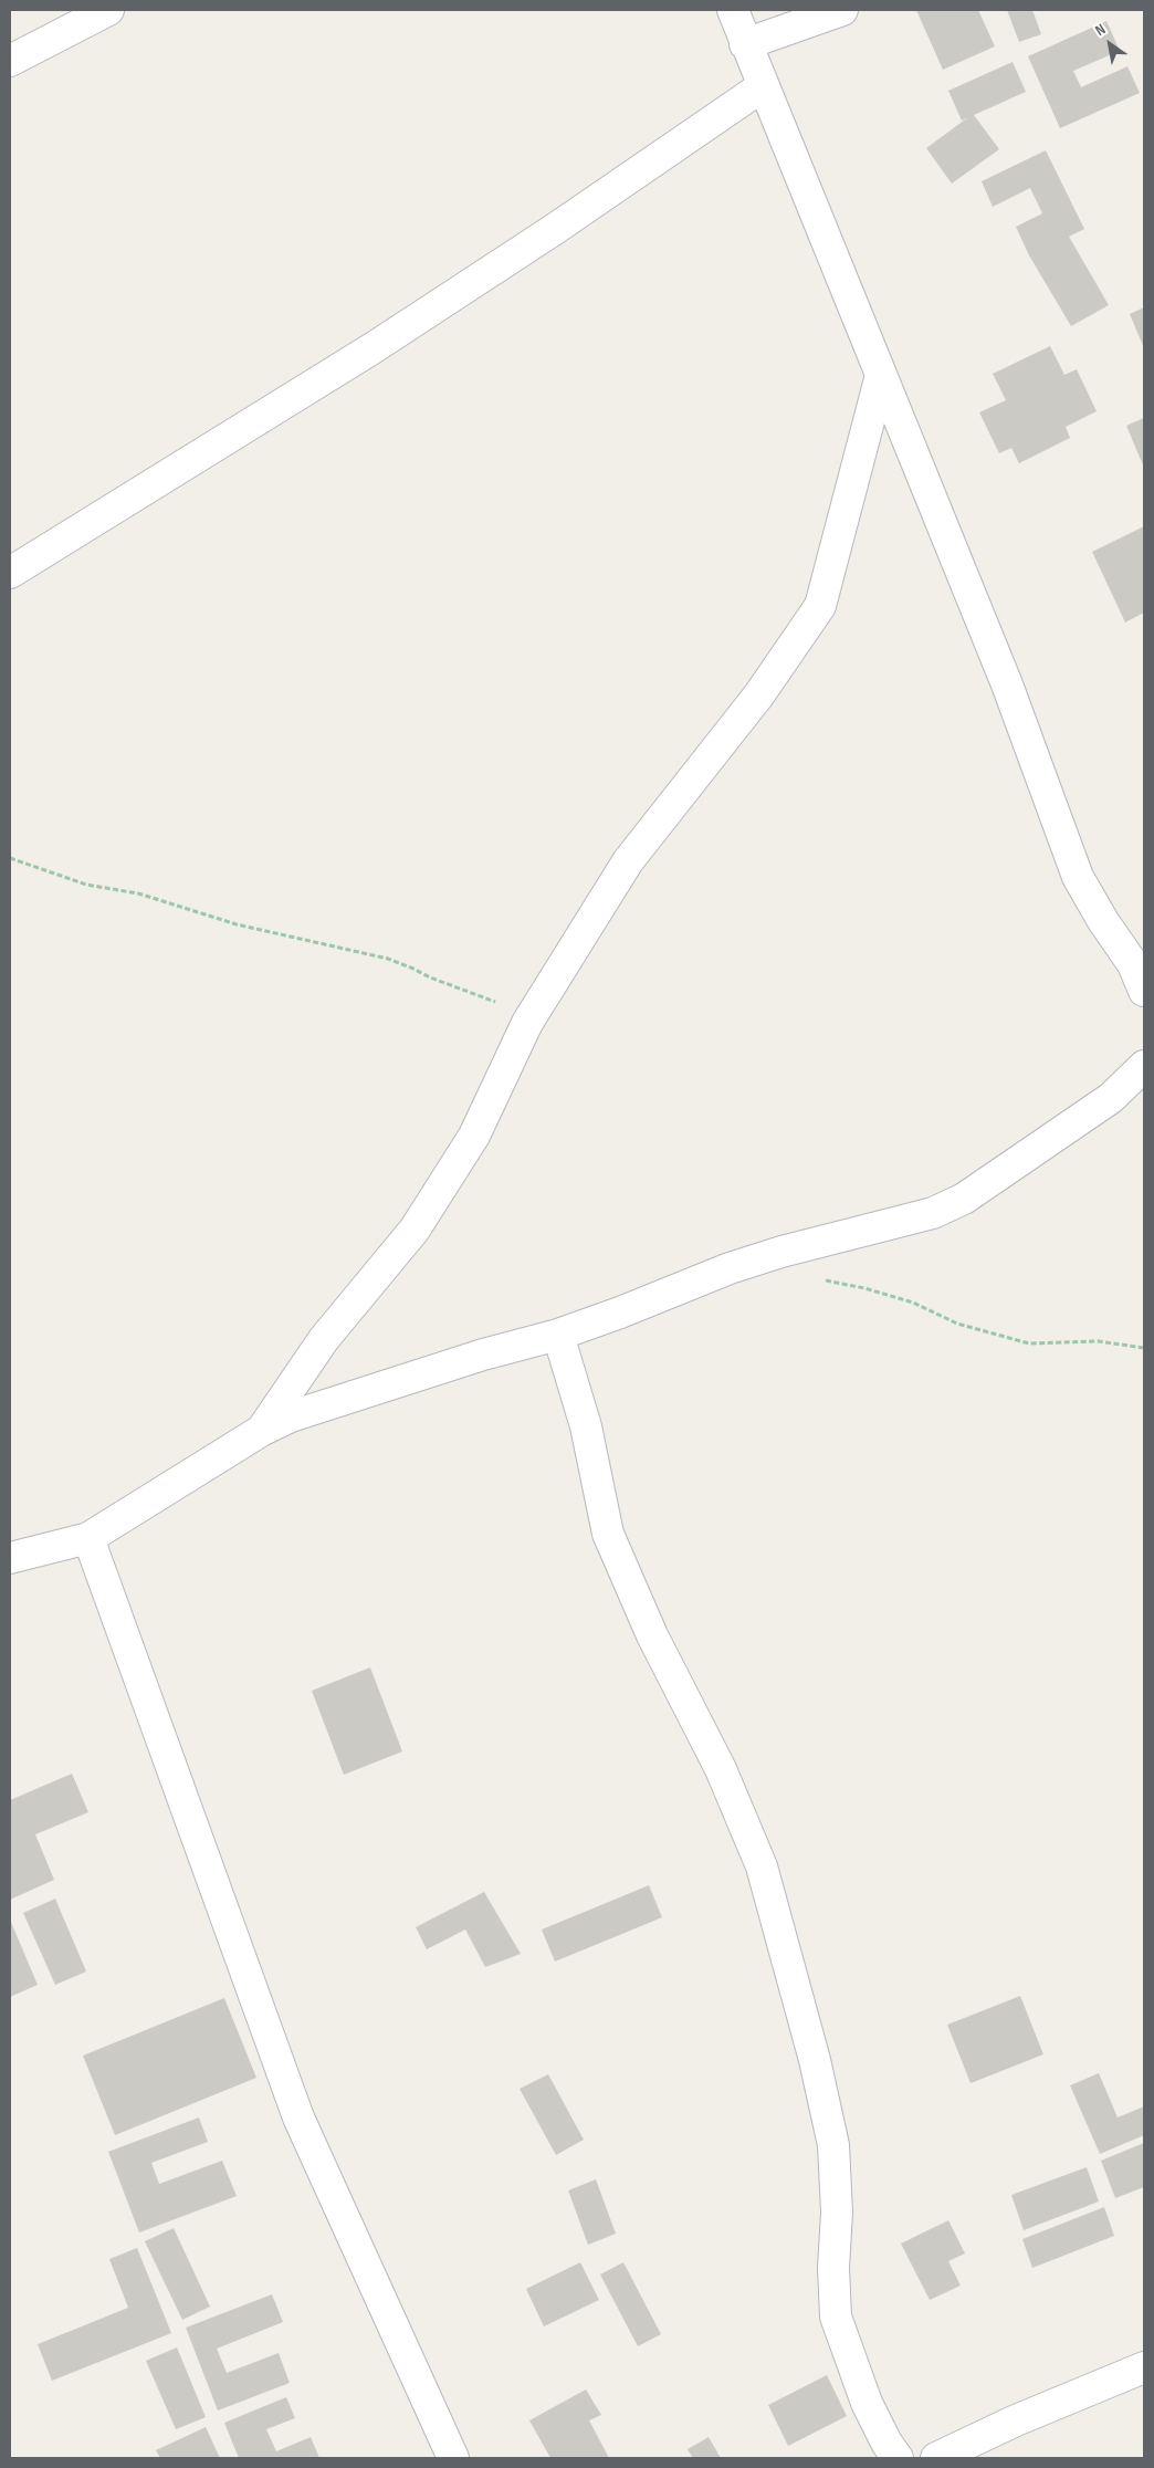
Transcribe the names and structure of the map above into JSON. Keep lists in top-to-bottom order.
{
  "north": "top left"
}
